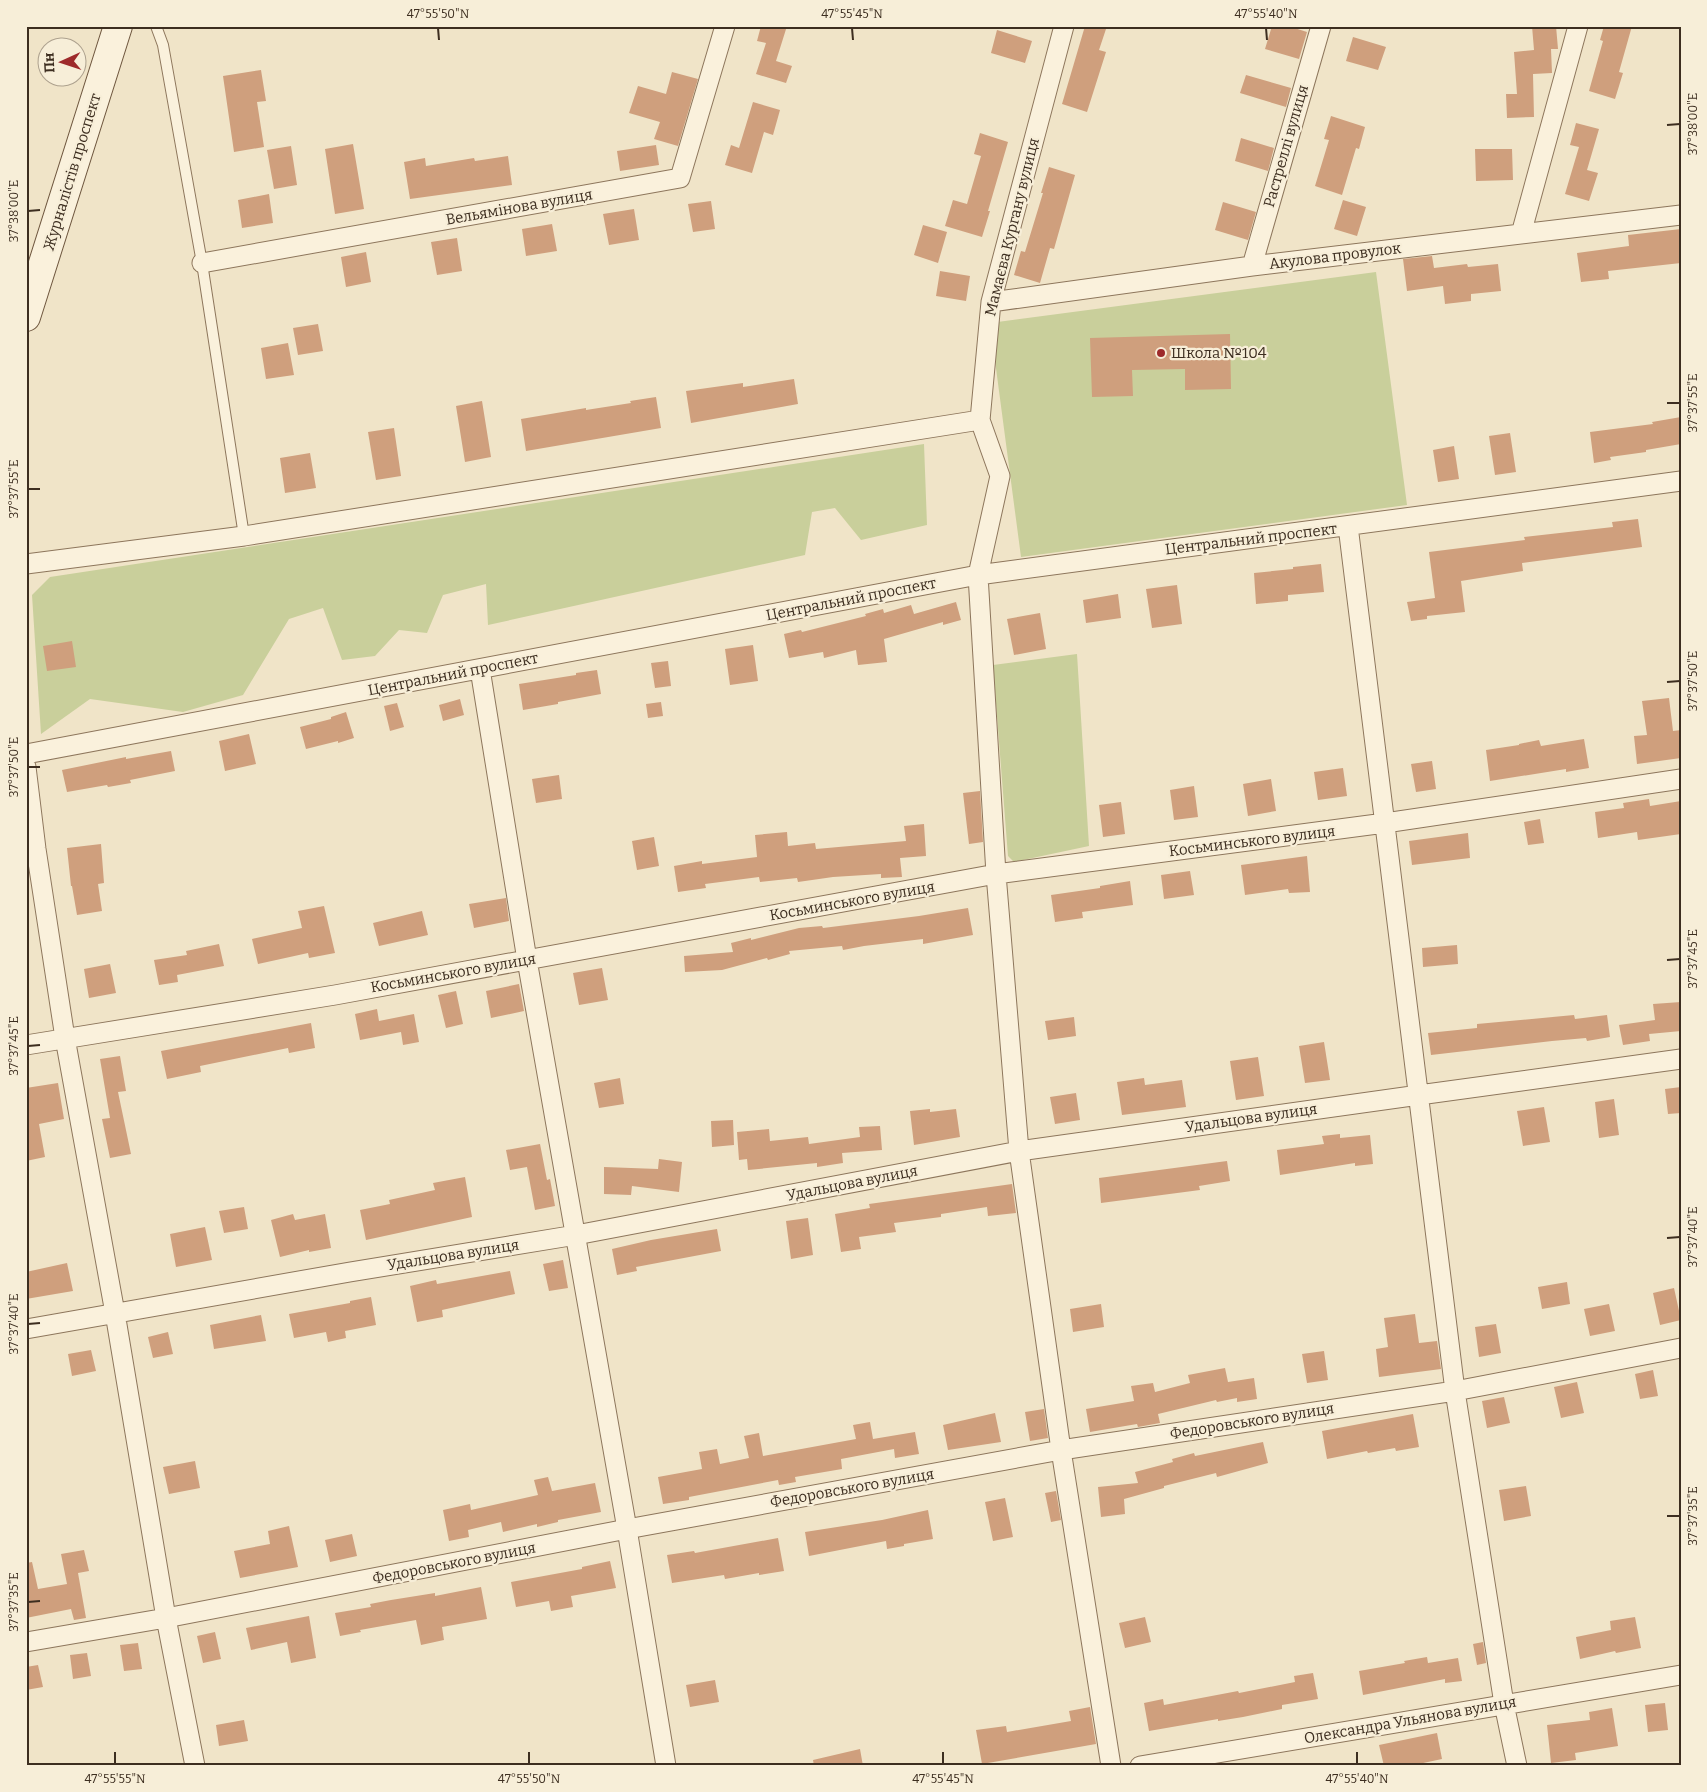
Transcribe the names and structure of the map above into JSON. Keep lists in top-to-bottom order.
{
  "streets": {
    "main road": ["Журналістів проспект"],
    "street": [
      "Растреллі вулиця",
      "Вельямінова вулиця",
      "Мамаєва Кургану вулиця",
      "Акулова провулок",
      "Центральний проспект",
      "Косьминського вулиця",
      "Удальцова вулиця",
      "Федоровського вулиця",
      "Олександра Ульянова вулиця"
    ]
  },
  "crossings": [
    ["Растреллі вулиця", "Акулова провулок"],
    ["Мамаєва Кургану вулиця", "Акулова провулок"],
    ["Мамаєва Кургану вулиця", "Центральний проспект"],
    ["Мамаєва Кургану вулиця", "Косьминського вулиця"],
    ["Мамаєва Кургану вулиця", "Удальцова вулиця"],
    ["Мамаєва Кургану вулиця", "Федоровського вулиця"]
  ],
  "places": ["Школа №104"],
  "north": "left",
  "coordinates": [
    "47°55'50\"N",
    "47°55'45\"N",
    "47°55'40\"N",
    "37°38'00\"E",
    "37°37'55\"E",
    "37°37'50\"E",
    "37°37'45\"E",
    "37°37'40\"E",
    "37°37'35\"E",
    "47°55'55\"N"
  ]
}
